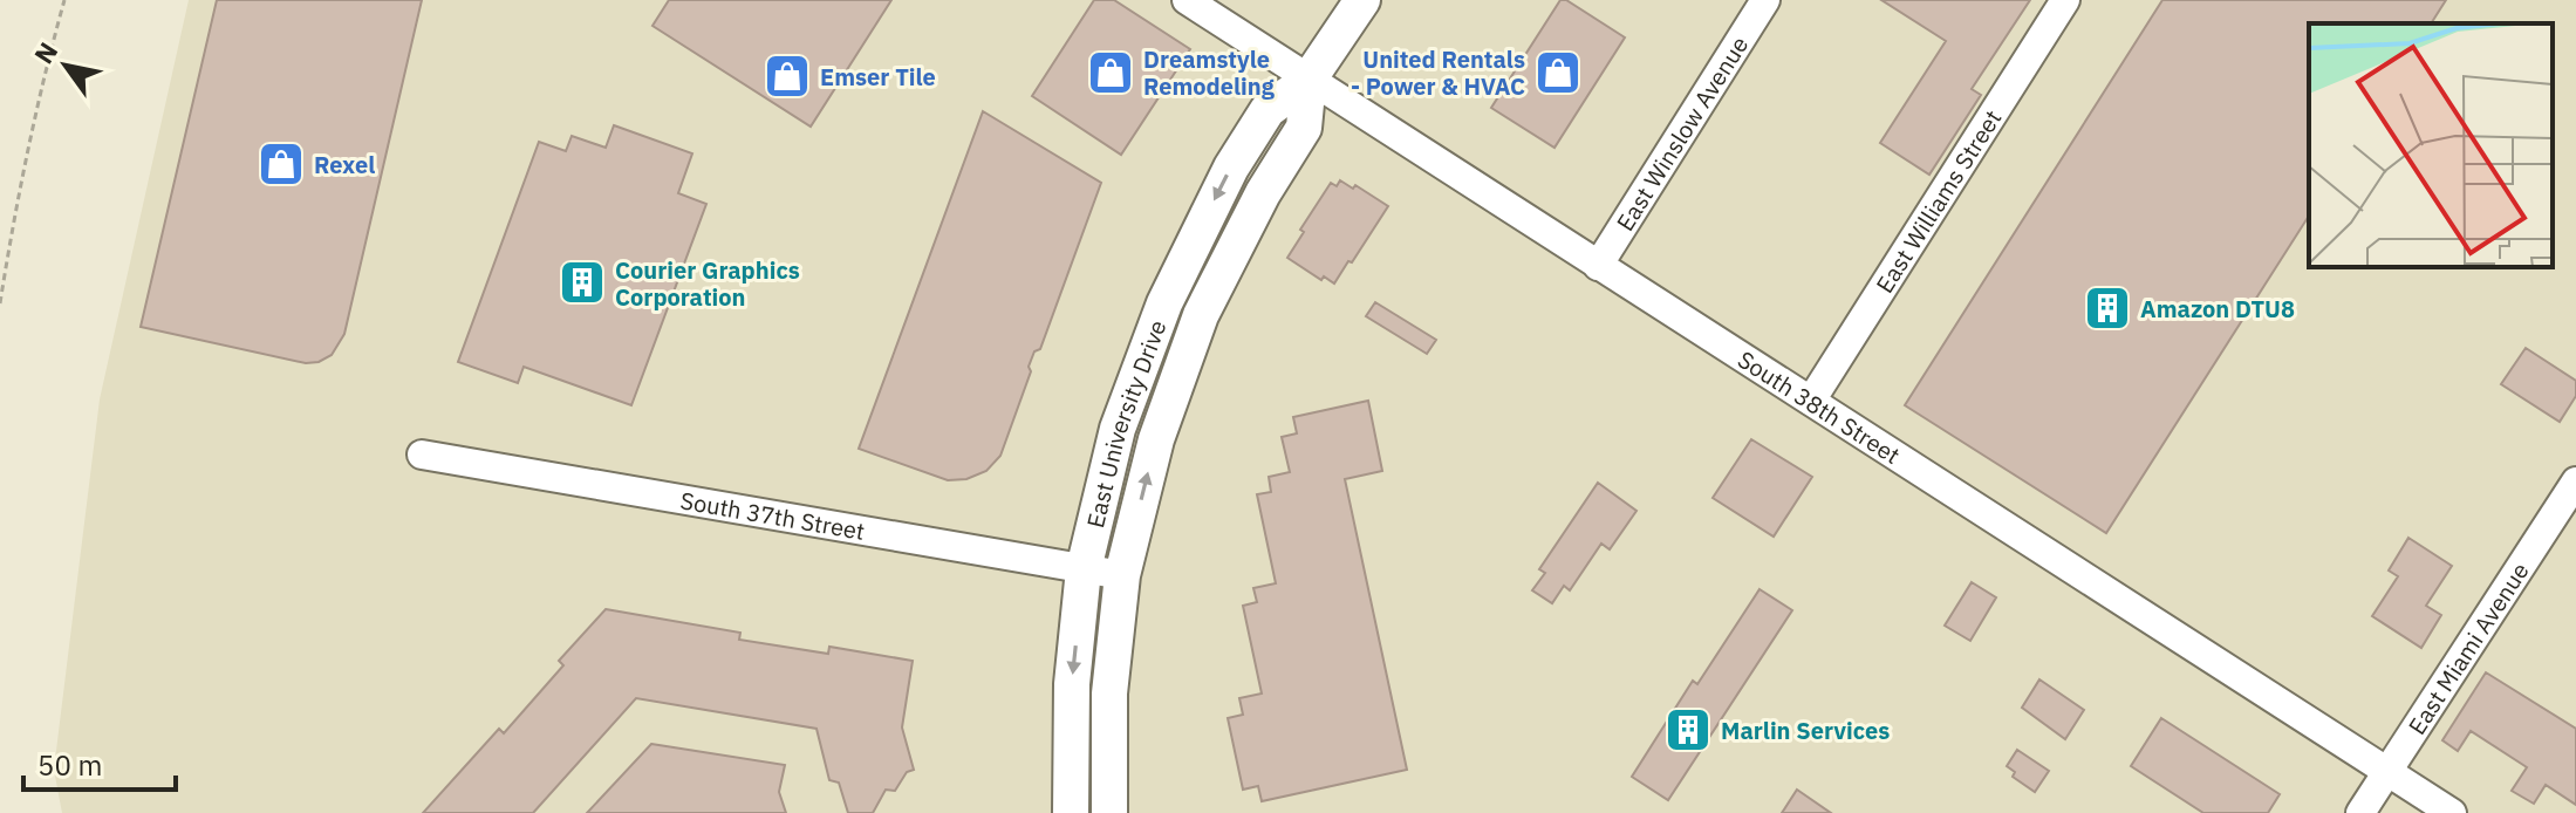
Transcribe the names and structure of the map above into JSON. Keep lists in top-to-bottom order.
{
  "streets": {
    "main road": ["East University Drive"],
    "street": [
      "East Winslow Avenue",
      "East Williams Street",
      "South 38th Street",
      "South 37th Street",
      "East Miami Avenue"
    ]
  },
  "crossings": [
    ["East Winslow Avenue", "South 38th Street"],
    ["East Williams Street", "South 38th Street"],
    ["South 38th Street", "East University Drive"],
    ["South 38th Street", "East Miami Avenue"],
    ["East University Drive", "South 37th Street"]
  ],
  "places": {
    "shop": [
      "Dreamstyle Remodeling",
      "United Rentals - Power & HVAC",
      "Emser Tile",
      "Rexel"
    ],
    "building": ["Courier Graphics Corporation", "Amazon DTU8", "Marlin Services"]
  },
  "scale_bar": "50 m",
  "north": "top left"
}
